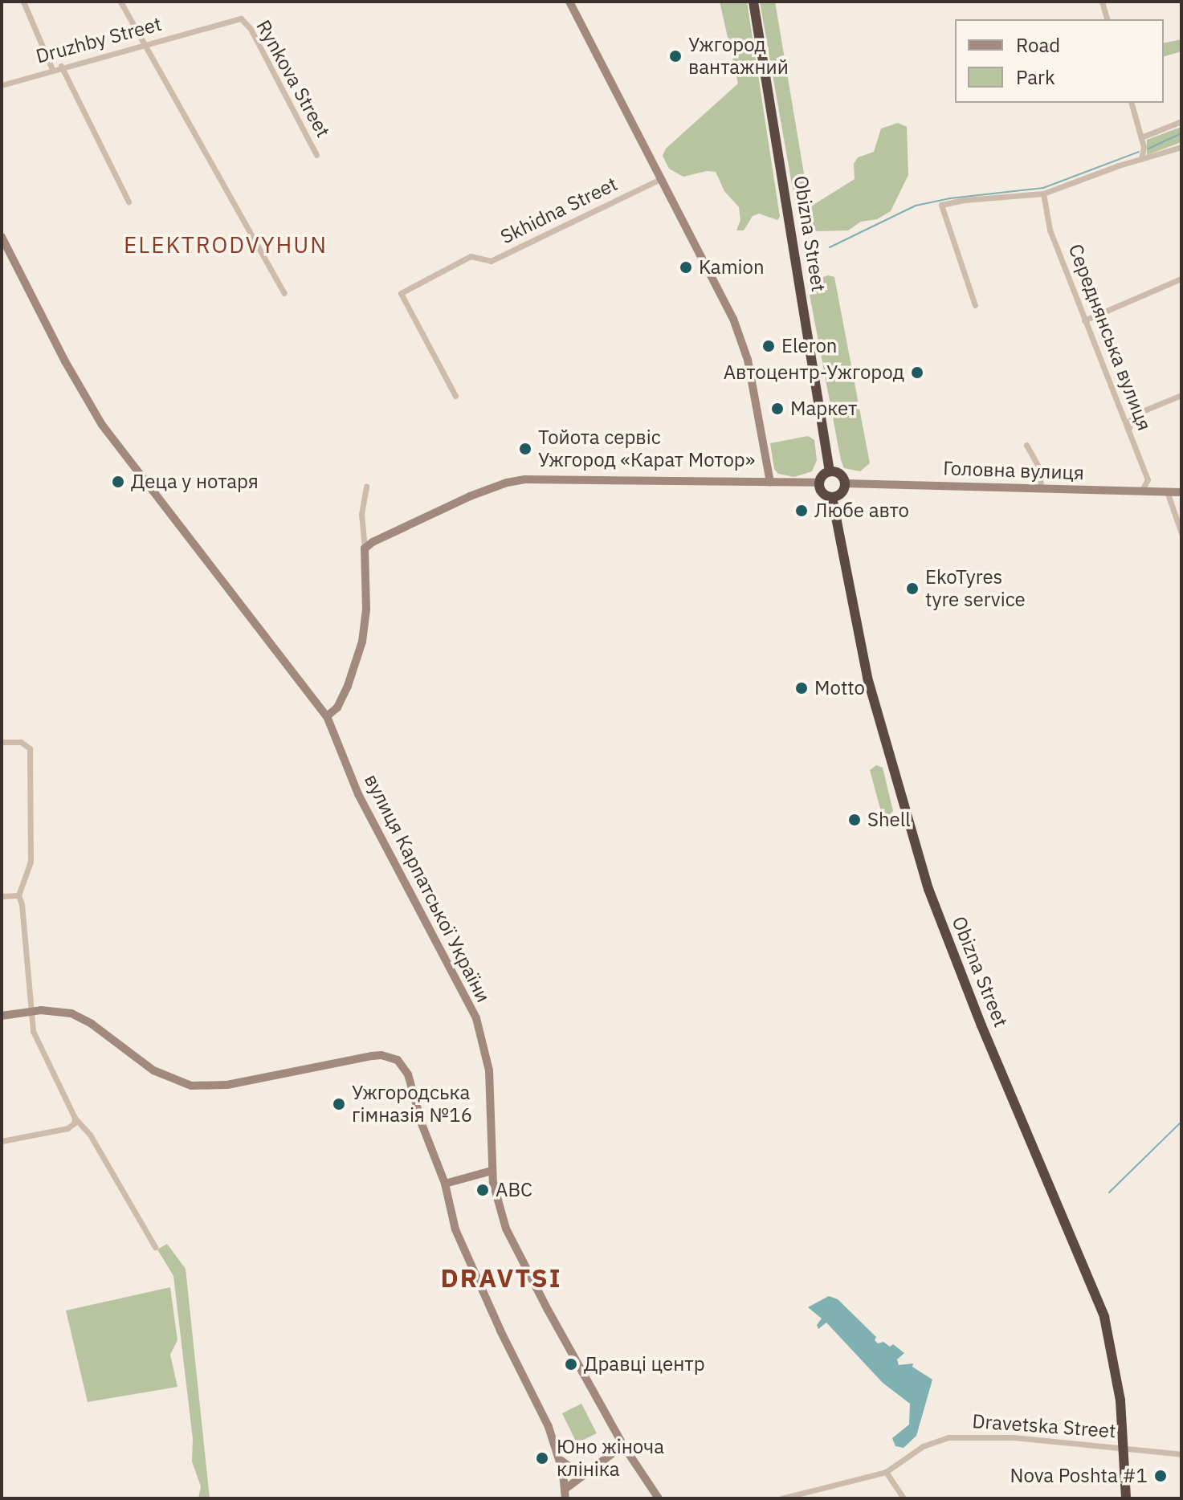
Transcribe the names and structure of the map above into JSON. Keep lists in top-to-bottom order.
{
  "streets": {
    "highway": ["Obizna Street"],
    "street": [
      "Druzhby Street",
      "Rynkova Street",
      "Skhidna Street",
      "Середнянська вулиця",
      "Головна вулиця",
      "вулиця Карпатської України",
      "Dravetska Street"
    ]
  },
  "crossings": [
    ["Druzhby Street", "Rynkova Street"],
    ["Obizna Street", "Головна вулиця"],
    ["Obizna Street", "Dravetska Street"],
    ["Середнянська вулиця", "Головна вулиця"]
  ],
  "districts": ["ELEKTRODVYHUN", "DRAVTSI"],
  "places": [
    "Ужгород вантажний",
    "Kamion",
    "Eleron",
    "Автоцентр-Ужгород",
    "Маркет",
    "Тойота сервіс Ужгород «Карат Мотор»",
    "Деца у нотаря",
    "Любе авто",
    "EkoTyres tyre service",
    "Motto",
    "Shell",
    "Ужгородська гімназія №16",
    "ABC",
    "Дравці центр",
    "Юно жіноча клініка",
    "Nova Poshta #1"
  ],
  "legend": ["Road", "Park"]
}
